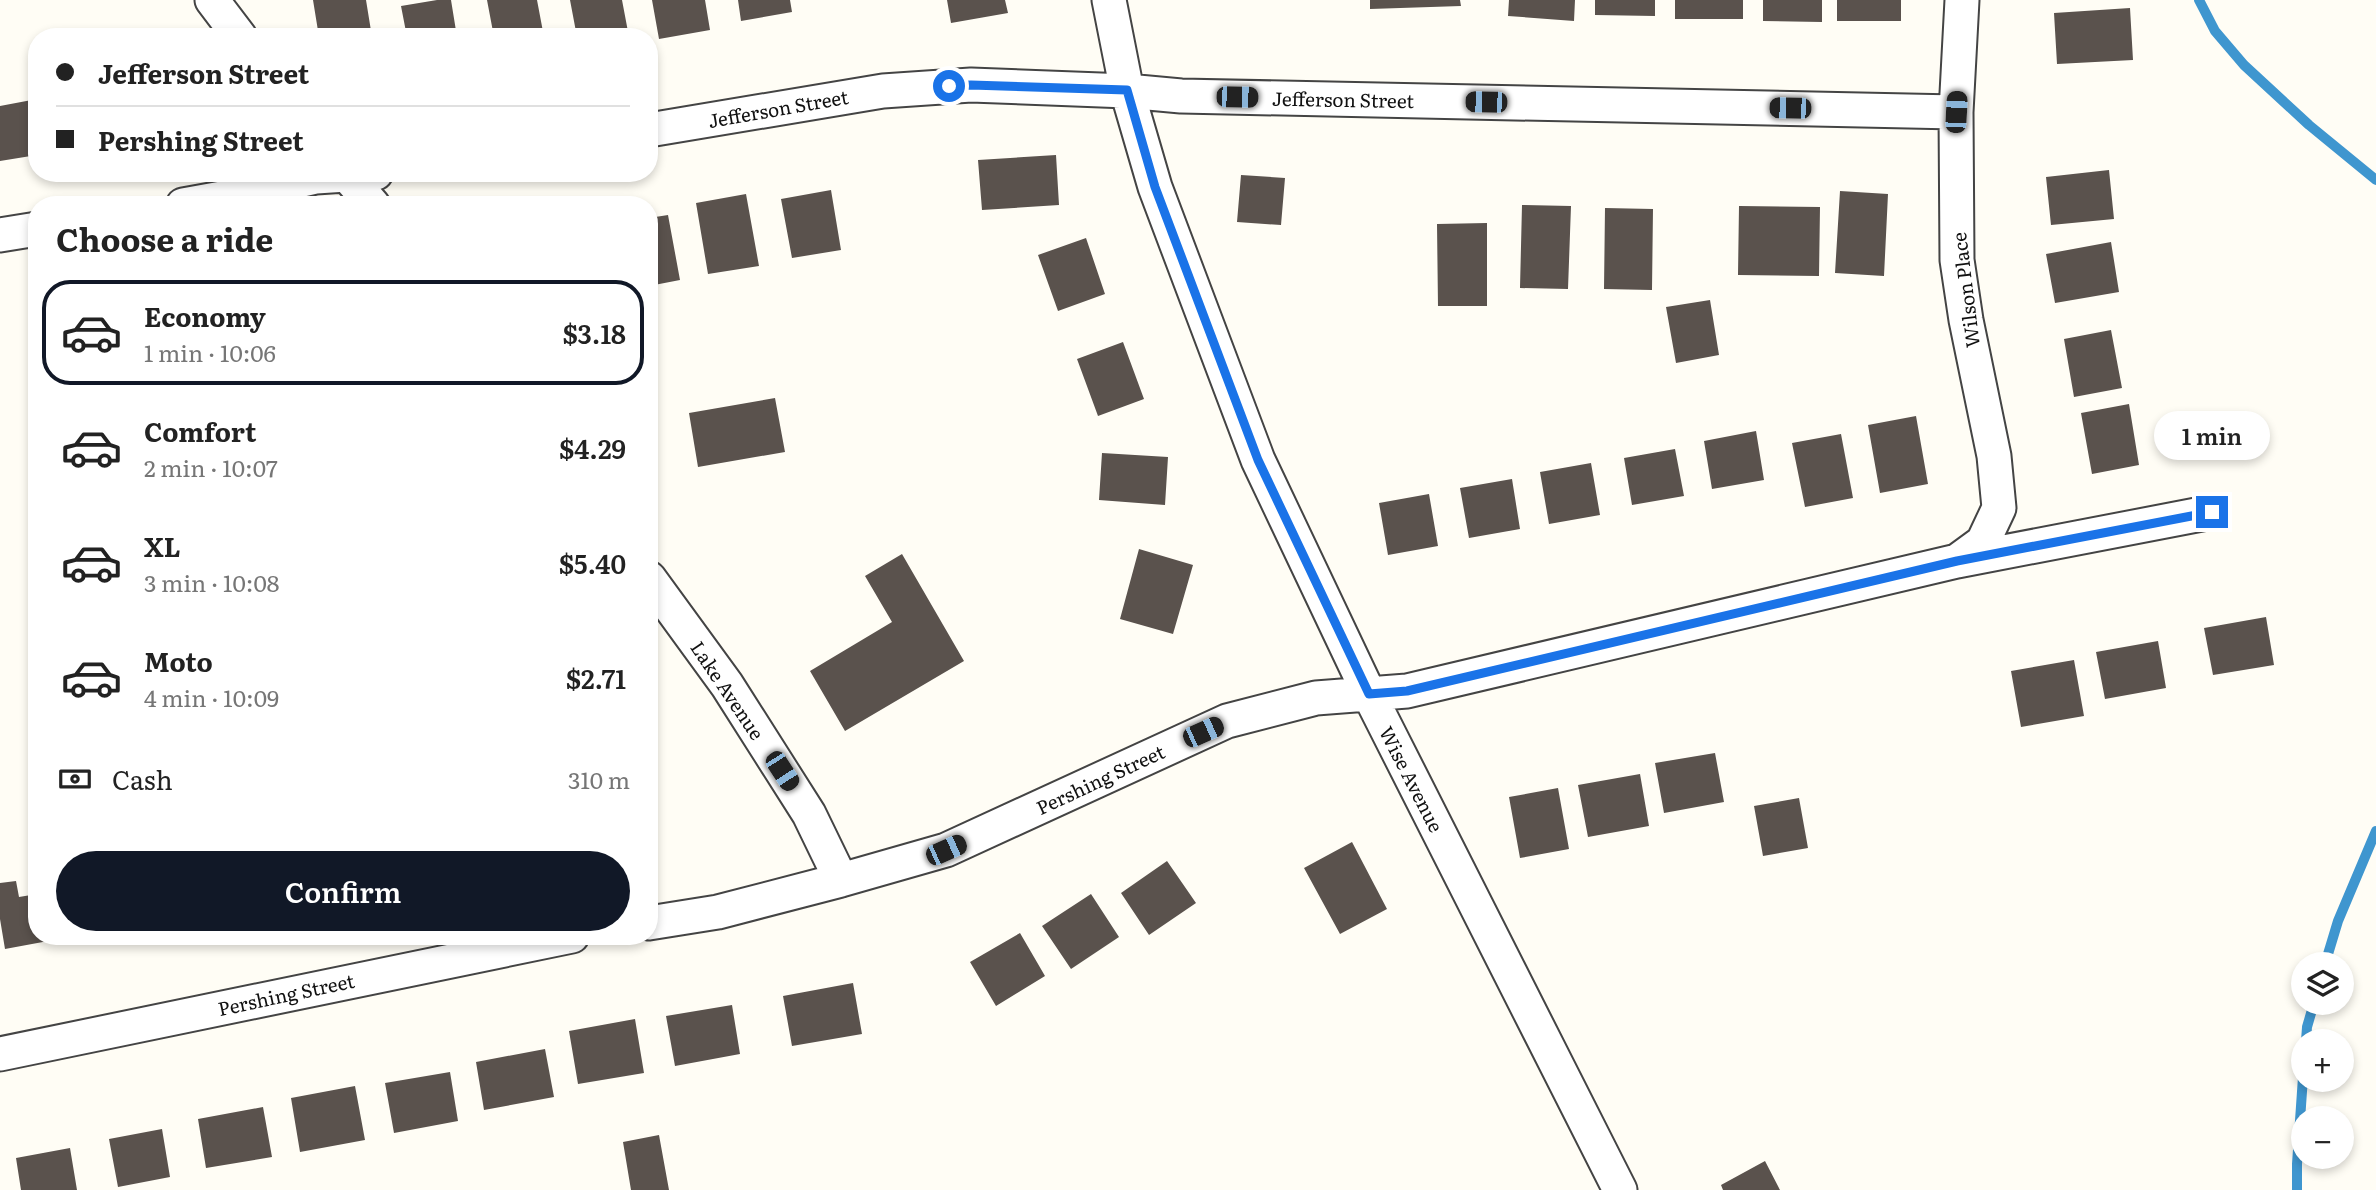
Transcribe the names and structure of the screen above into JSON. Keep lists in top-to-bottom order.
{
  "streets": {
    "street": [
      "Jefferson Street",
      "Wilson Place",
      "Lake Avenue",
      "Pershing Street",
      "Wise Avenue"
    ]
  },
  "crossings": [
    ["Jefferson Street", "Wilson Place"],
    ["Jefferson Street", "Wise Avenue"],
    ["Wilson Place", "Pershing Street"],
    ["Lake Avenue", "Pershing Street"],
    ["Pershing Street", "Wise Avenue"]
  ],
  "page": {
    "banner": ["Jefferson Street", "Pershing Street"],
    "heading": "Choose a ride",
    "list": [
      {
        "name": "Economy",
        "note": "1 min · 10:06",
        "value": "$3.18"
      },
      {
        "name": "Comfort",
        "note": "2 min · 10:07",
        "value": "$4.29"
      },
      {
        "name": "XL",
        "note": "3 min · 10:08",
        "value": "$5.40"
      },
      {
        "name": "Moto",
        "note": "4 min · 10:09",
        "value": "$2.71"
      }
    ],
    "bubble": "1 min",
    "pay": ["Cash", "310 m"],
    "buttons": "Confirm",
    "map_buttons": ["+", "−"]
  }
}
